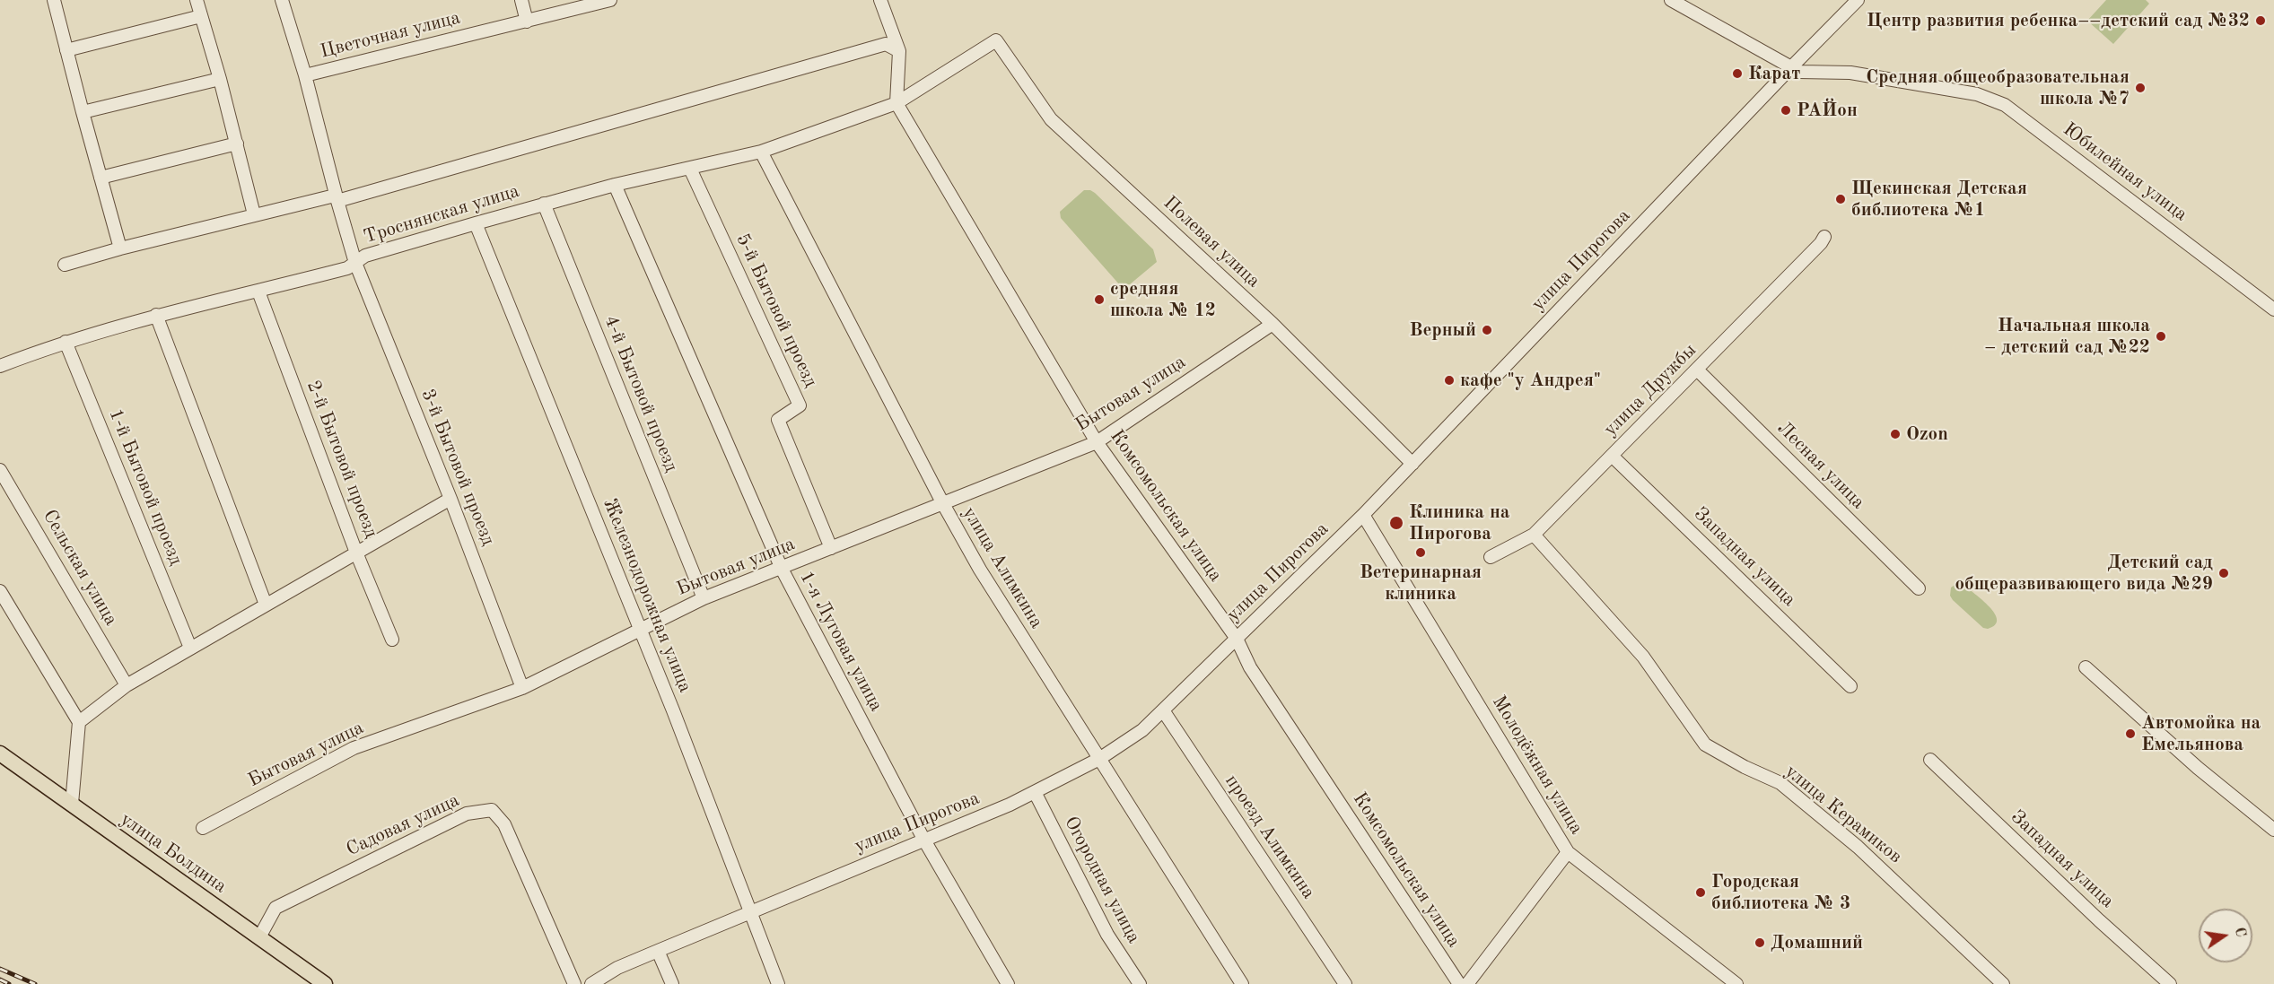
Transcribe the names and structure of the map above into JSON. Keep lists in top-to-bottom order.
{
  "streets": {
    "main road": ["улица Болдина"],
    "street": [
      "Цветочная улица",
      "Юбилейная улица",
      "Троснянская улица",
      "Полевая улица",
      "улица Пирогова",
      "5-й Бытовой проезд",
      "улица Дружбы",
      "4-й Бытовой проезд",
      "Бытовая улица",
      "2-й Бытовой проезд",
      "Лесная улица",
      "3-й Бытовой проезд",
      "1-й Бытовой проезд",
      "Комсомольская улица",
      "Западная улица",
      "Сельская улица",
      "улица Алимкина",
      "Железнодорожная улица",
      "1-я Луговая улица",
      "Молодёжная улица",
      "улица Керамиков",
      "Садовая улица",
      "проезд Алимкина",
      "Огородная улица"
    ]
  },
  "crossings": [
    ["Цветочная улица", "3-й Бытовой проезд"],
    ["Юбилейная улица", "улица Пирогова"],
    ["Троснянская улица", "Полевая улица"],
    ["Троснянская улица", "5-й Бытовой проезд"],
    ["Троснянская улица", "4-й Бытовой проезд"],
    ["Троснянская улица", "2-й Бытовой проезд"],
    ["Троснянская улица", "3-й Бытовой проезд"],
    ["Троснянская улица", "1-й Бытовой проезд"],
    ["Троснянская улица", "Комсомольская улица"],
    ["Троснянская улица", "улица Алимкина"],
    ["Троснянская улица", "Железнодорожная улица"],
    ["Троснянская улица", "1-я Луговая улица"],
    ["Полевая улица", "улица Пирогова"],
    ["Полевая улица", "Бытовая улица"],
    ["улица Пирогова", "Комсомольская улица"],
    ["улица Пирогова", "улица Алимкина"],
    ["улица Пирогова", "Железнодорожная улица"],
    ["улица Пирогова", "1-я Луговая улица"],
    ["улица Пирогова", "Молодёжная улица"],
    ["улица Пирогова", "проезд Алимкина"],
    ["улица Пирогова", "Огородная улица"],
    ["5-й Бытовой проезд", "Бытовая улица"],
    ["улица Дружбы", "Лесная улица"],
    ["улица Дружбы", "Западная улица"],
    ["улица Дружбы", "улица Керамиков"],
    ["4-й Бытовой проезд", "Бытовая улица"],
    ["Бытовая улица", "3-й Бытовой проезд"],
    ["Бытовая улица", "Комсомольская улица"],
    ["Бытовая улица", "улица Алимкина"],
    ["Бытовая улица", "Железнодорожная улица"],
    ["Бытовая улица", "1-я Луговая улица"],
    ["Садовая улица", "улица Болдина"]
  ],
  "places": [
    "Центр развития ребенка––детский сад №32",
    "Карат",
    "Средняя общеобразовательная школа №7",
    "РАЙон",
    "Щекинская Детская библиотека №1",
    "средняя школа № 12",
    "Верный",
    "Начальная школа – детский сад №22",
    "кафе \"у Андрея\"",
    "Ozon",
    "Клиника на Пирогова",
    "Ветеринарная клиника",
    "Детский сад общеразвивающего вида №29",
    "Автомойка на Емельянова",
    "Городская библиотека № 3",
    "Домашний"
  ],
  "north": "right"
}
